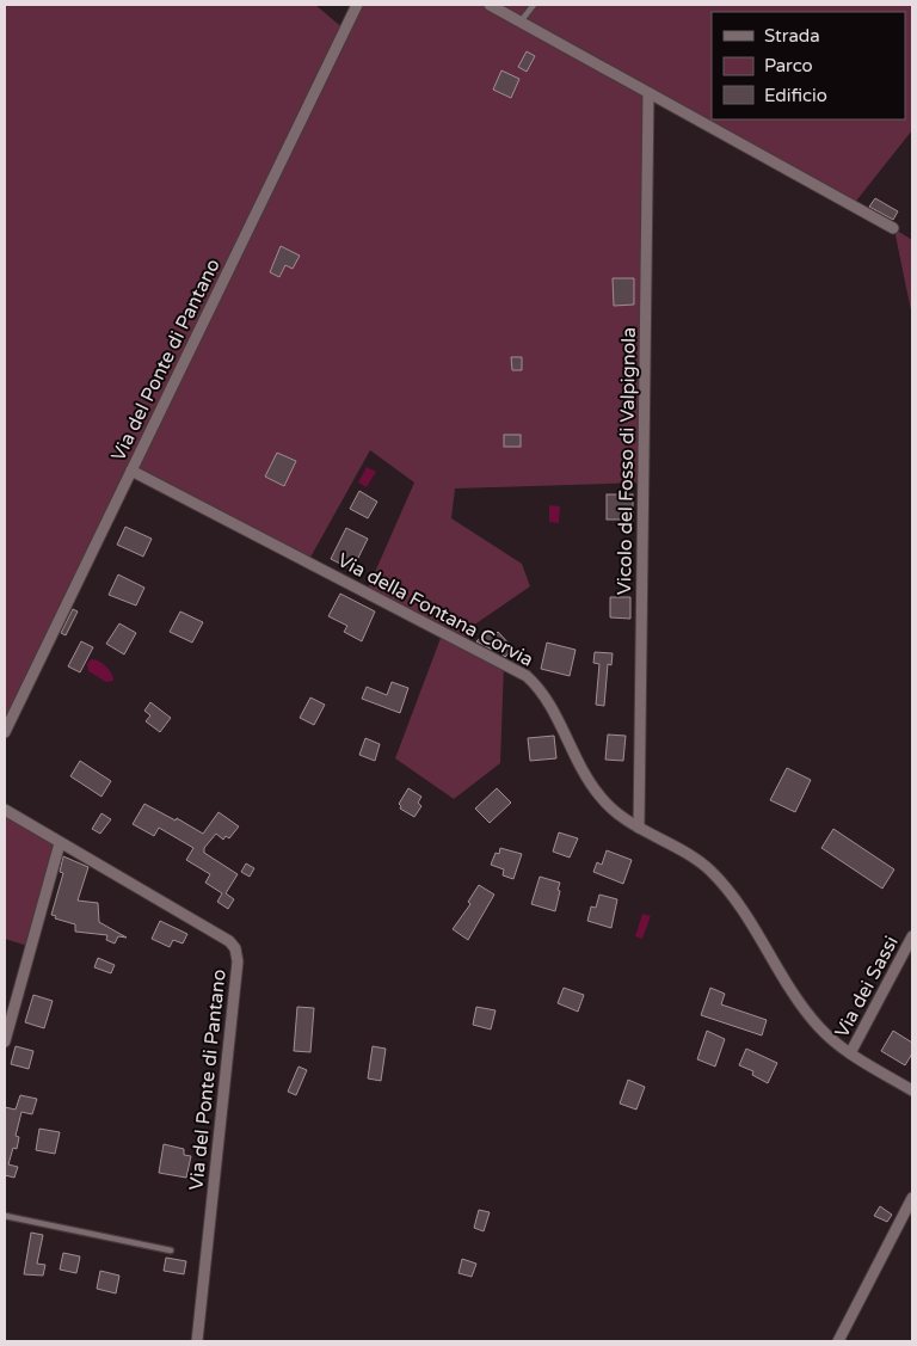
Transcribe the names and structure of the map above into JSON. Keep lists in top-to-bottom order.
{
  "streets": {
    "street": [
      "Via del Ponte di Pantano",
      "Vicolo del Fosso di Valpignola",
      "Via della Fontana Corvia",
      "Via dei Sassi"
    ]
  },
  "crossings": [
    ["Via del Ponte di Pantano", "Via della Fontana Corvia"],
    ["Vicolo del Fosso di Valpignola", "Via della Fontana Corvia"],
    ["Via della Fontana Corvia", "Via dei Sassi"]
  ],
  "legend": ["Strada", "Parco", "Edificio"]
}
